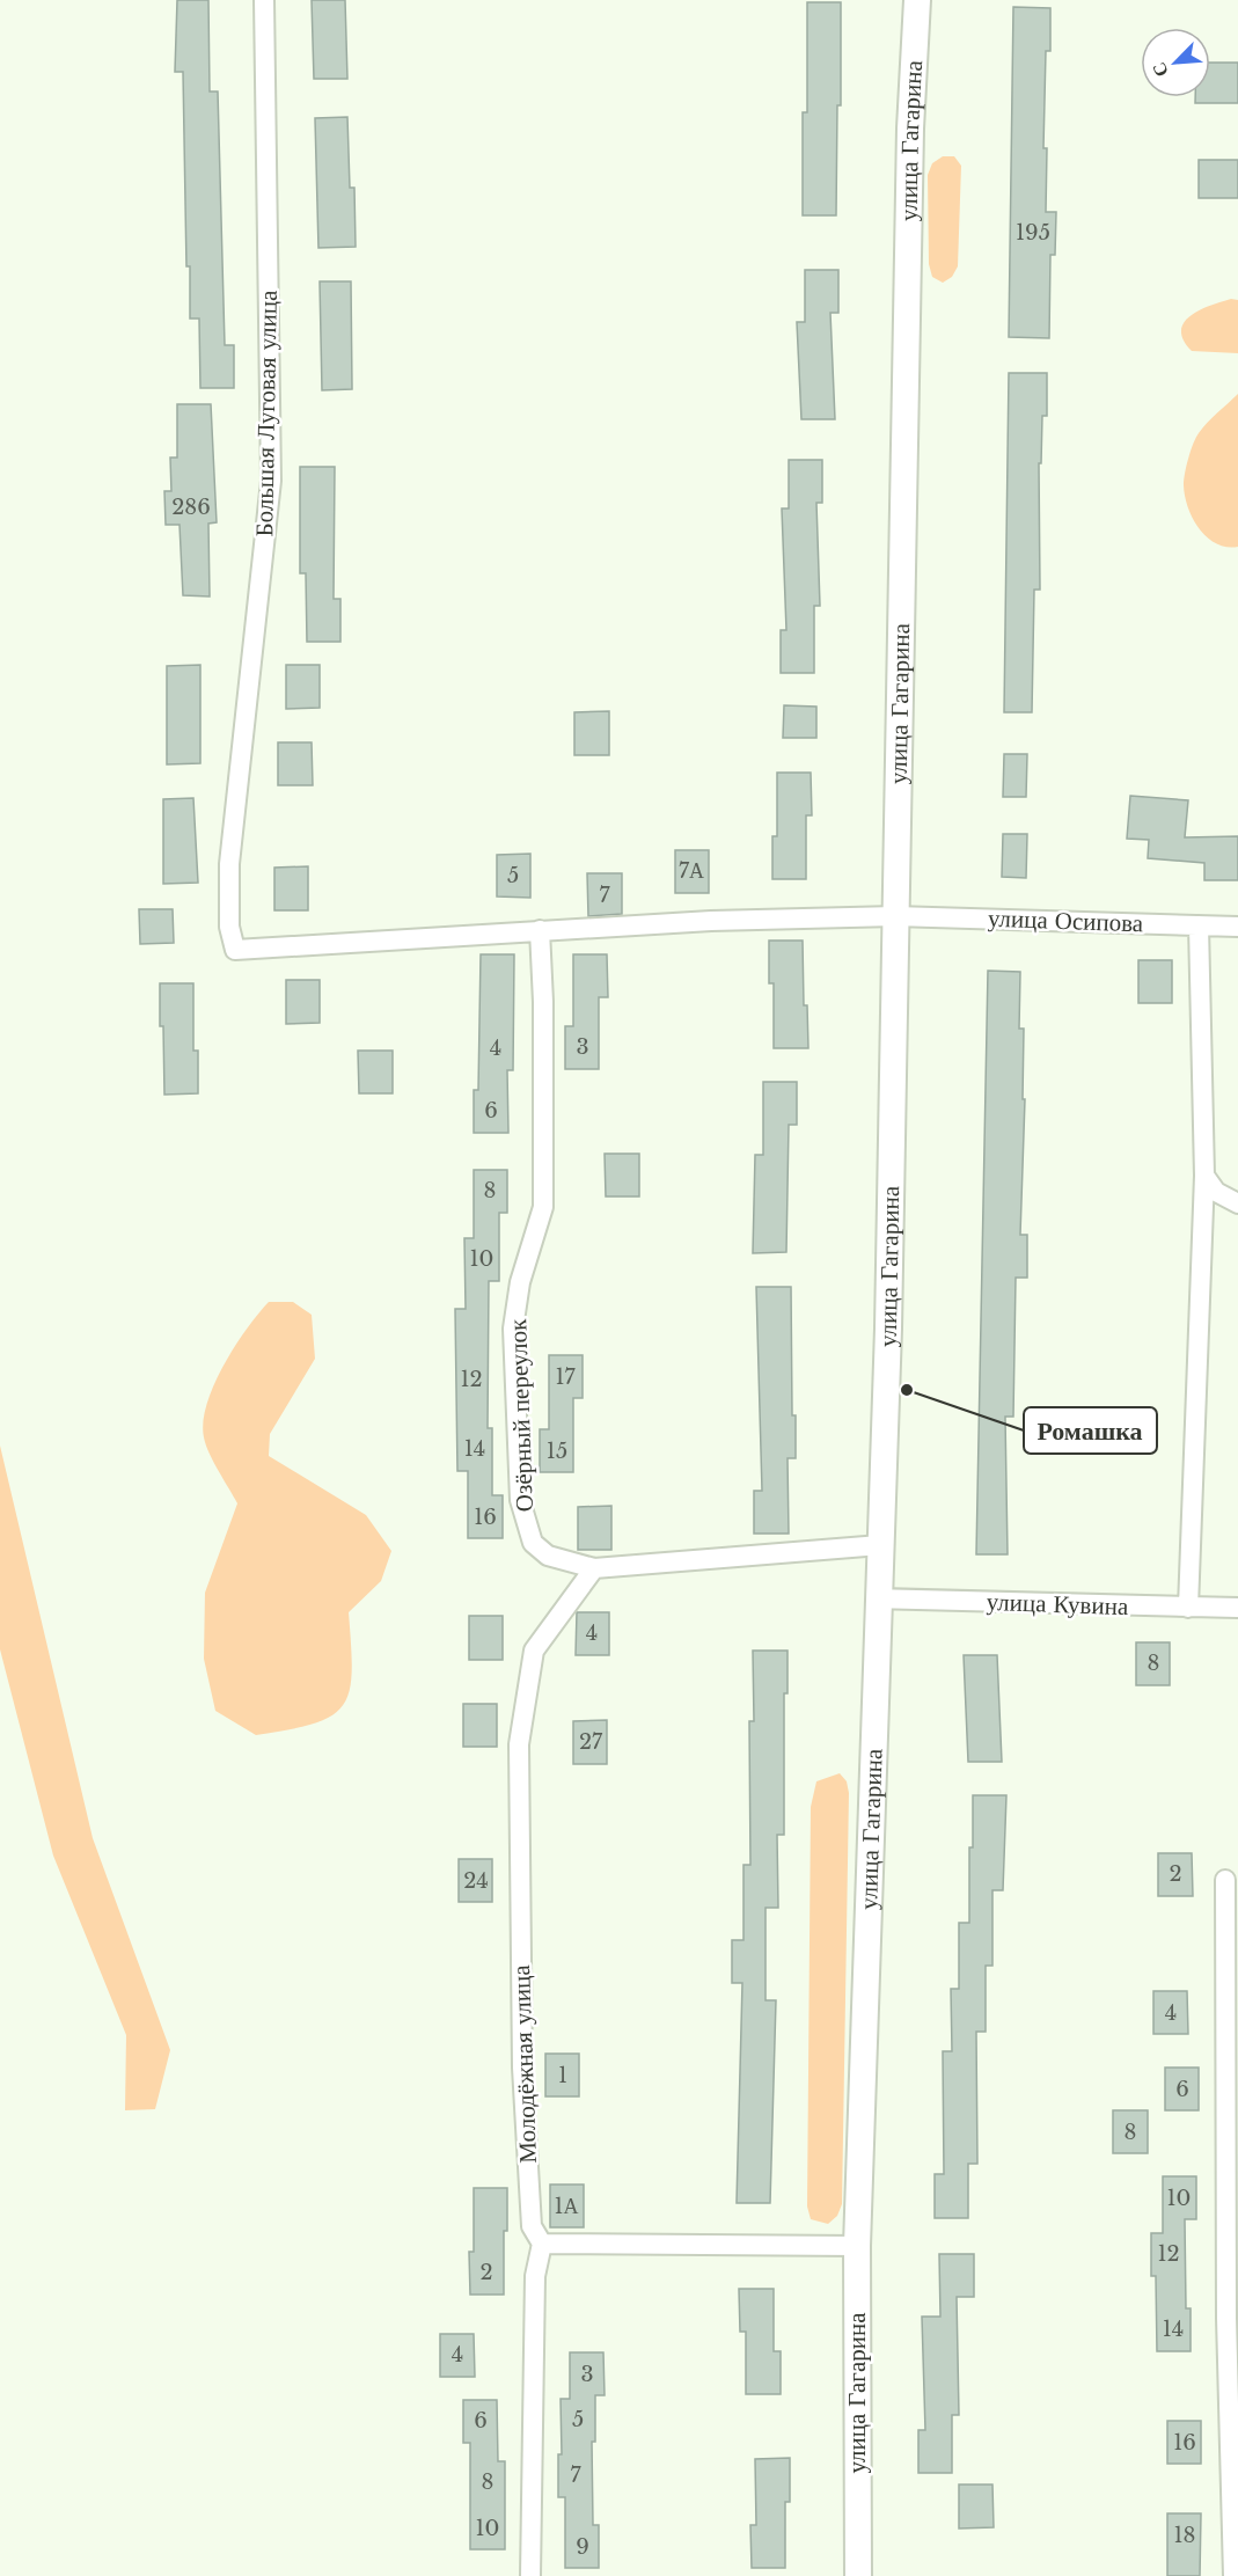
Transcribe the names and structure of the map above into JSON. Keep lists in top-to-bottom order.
{
  "streets": {
    "main road": ["улица Гагарина"],
    "street": [
      "Большая Луговая улица",
      "улица Осипова",
      "Озёрный переулок",
      "улица Кувина",
      "Молодёжная улица"
    ]
  },
  "crossings": [
    ["улица Гагарина", "улица Осипова"],
    ["улица Гагарина", "Озёрный переулок"],
    ["улица Гагарина", "улица Кувина"],
    ["Большая Луговая улица", "улица Осипова"],
    ["улица Осипова", "Озёрный переулок"],
    ["Озёрный переулок", "Молодёжная улица"]
  ],
  "places": ["Ромашка"],
  "house_numbers": [
    "195",
    "286",
    "7А",
    "5",
    "7",
    "3",
    "4",
    "6",
    "8",
    "10",
    "17",
    "12",
    "14",
    "15",
    "16",
    "4",
    "8",
    "27",
    "2",
    "24",
    "4",
    "1",
    "6",
    "8",
    "10",
    "1А",
    "12",
    "2",
    "14",
    "4",
    "3",
    "5",
    "6",
    "16",
    "7",
    "8",
    "10",
    "18",
    "9"
  ],
  "north": "bottom left"
}
